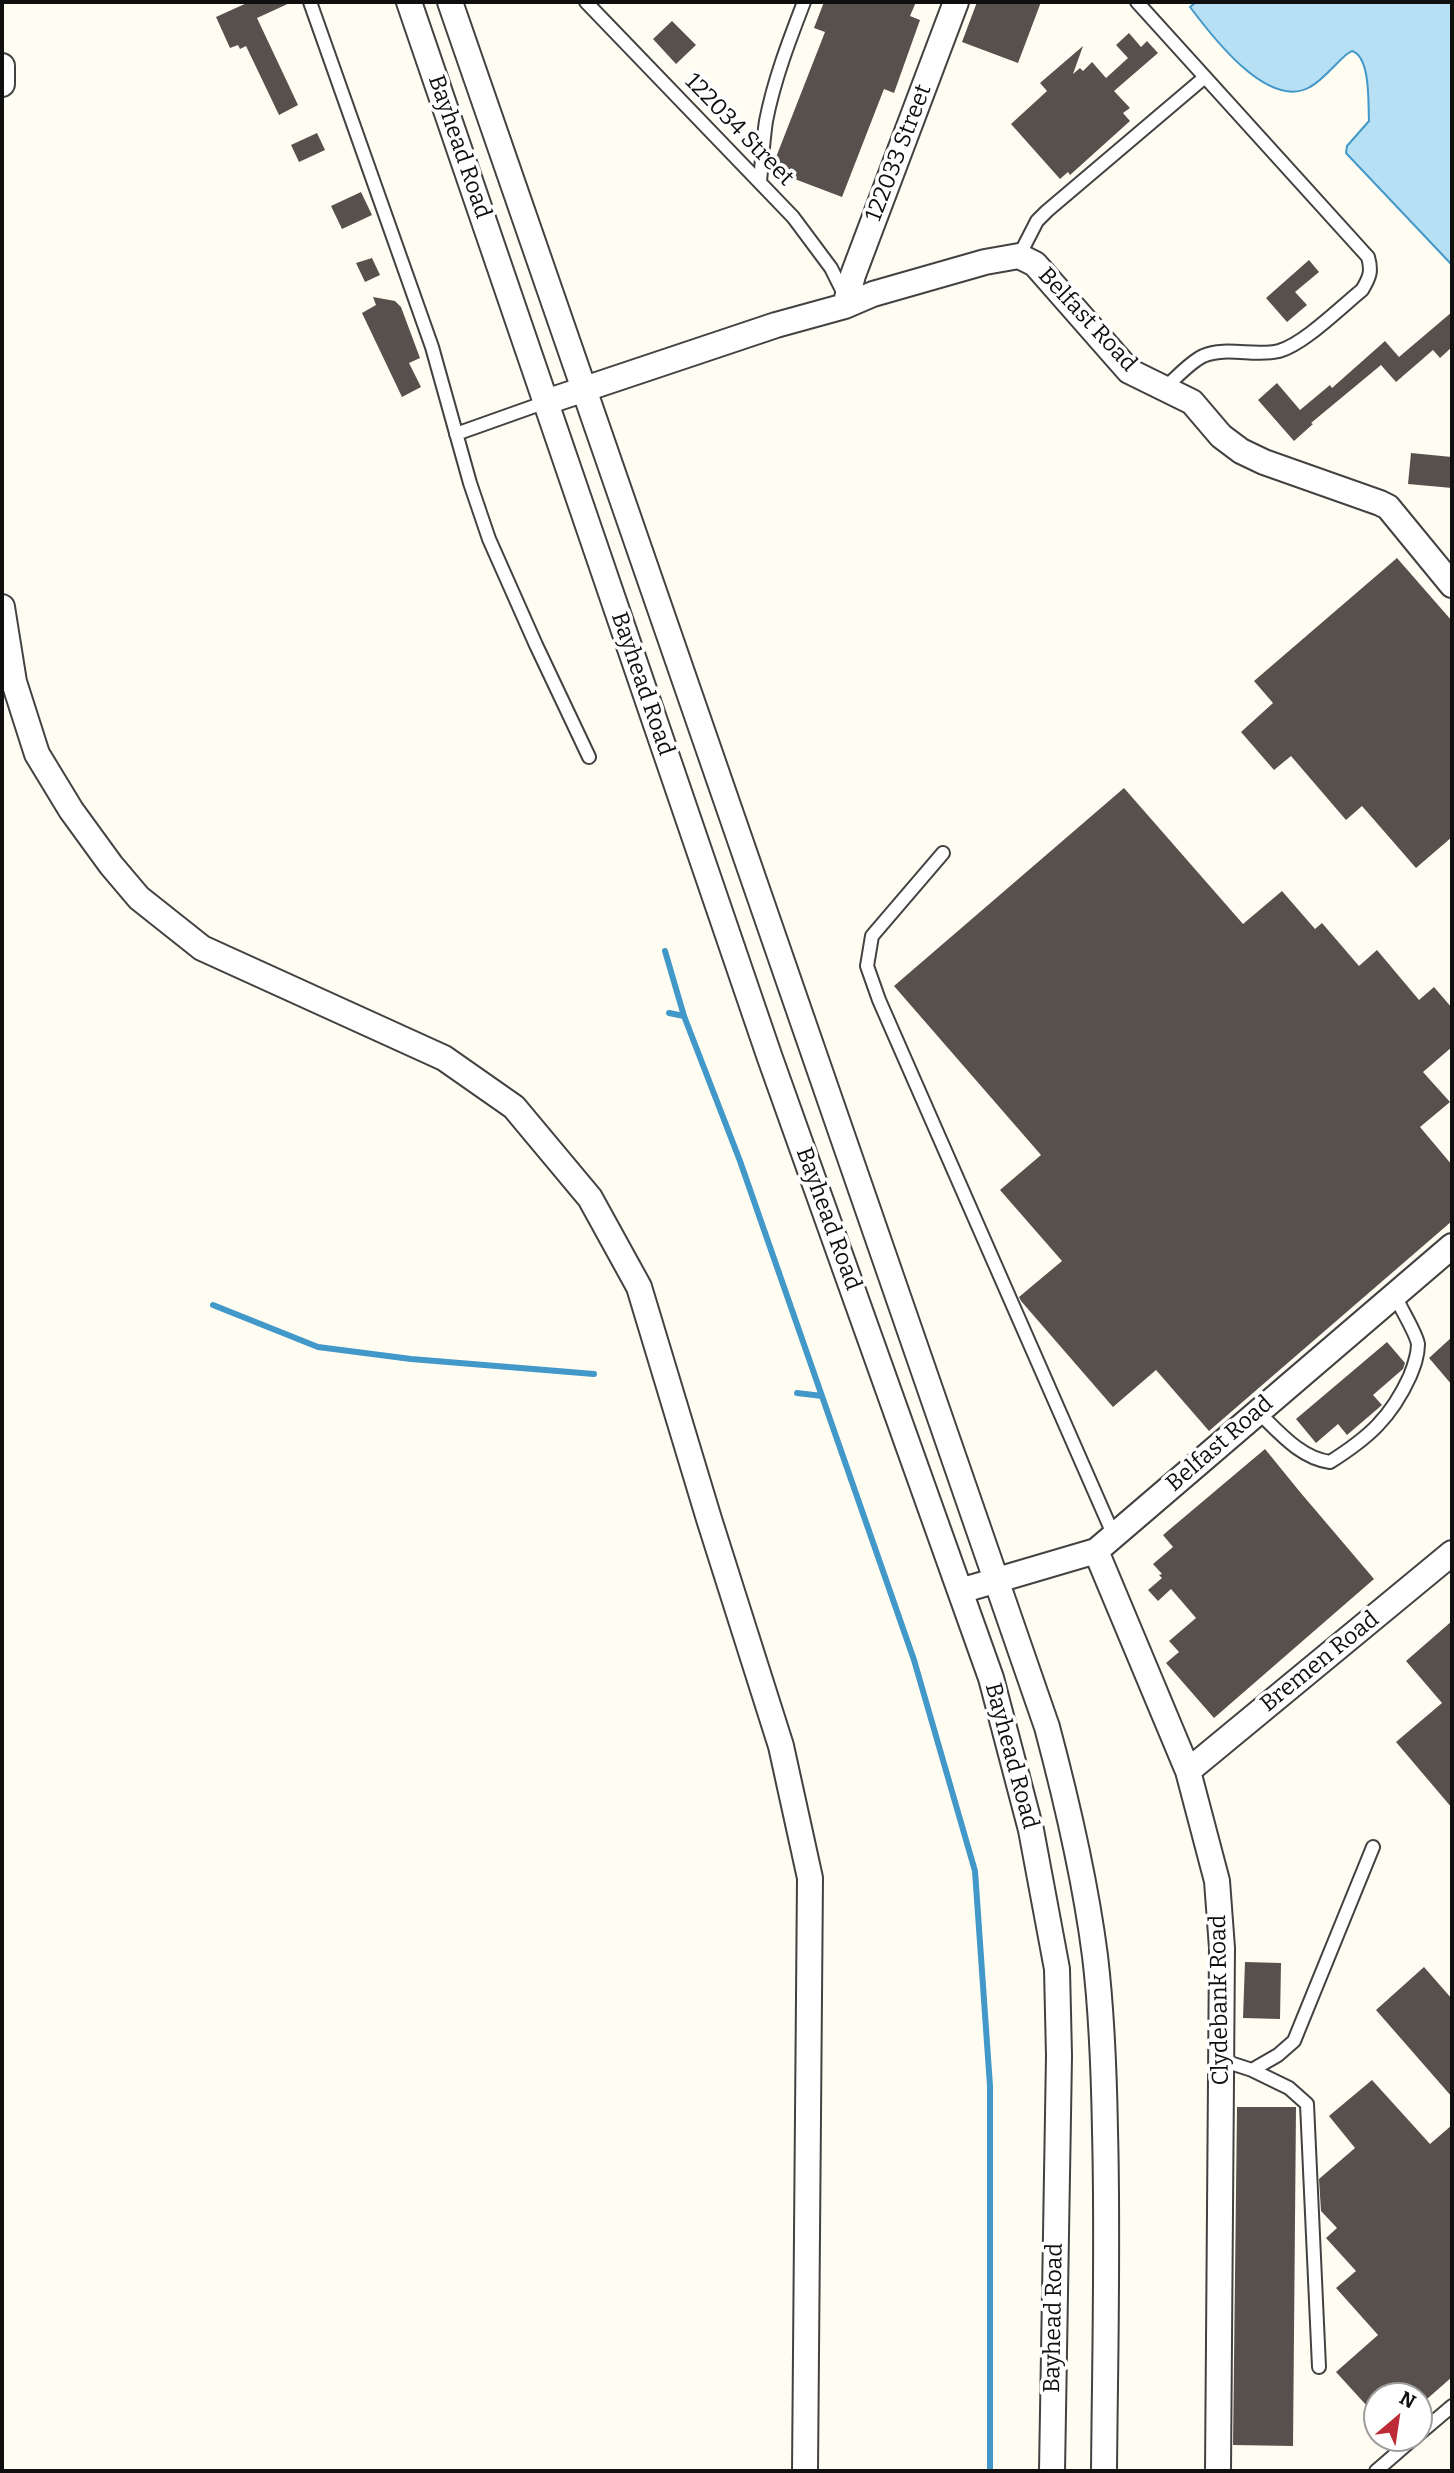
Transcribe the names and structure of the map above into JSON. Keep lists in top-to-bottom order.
{
  "streets": {
    "street": [
      "Bayhead Road",
      "122033 Street",
      "Belfast Road",
      "Bremen Road",
      "Clydebank Road"
    ],
    "lane": ["122034 Street"]
  },
  "crossings": [
    ["122034 Street", "122033 Street"],
    ["122034 Street", "Belfast Road"],
    ["Bayhead Road", "Belfast Road"],
    ["122033 Street", "Belfast Road"],
    ["Belfast Road", "Clydebank Road"],
    ["Bremen Road", "Clydebank Road"]
  ],
  "north": "top right"
}
